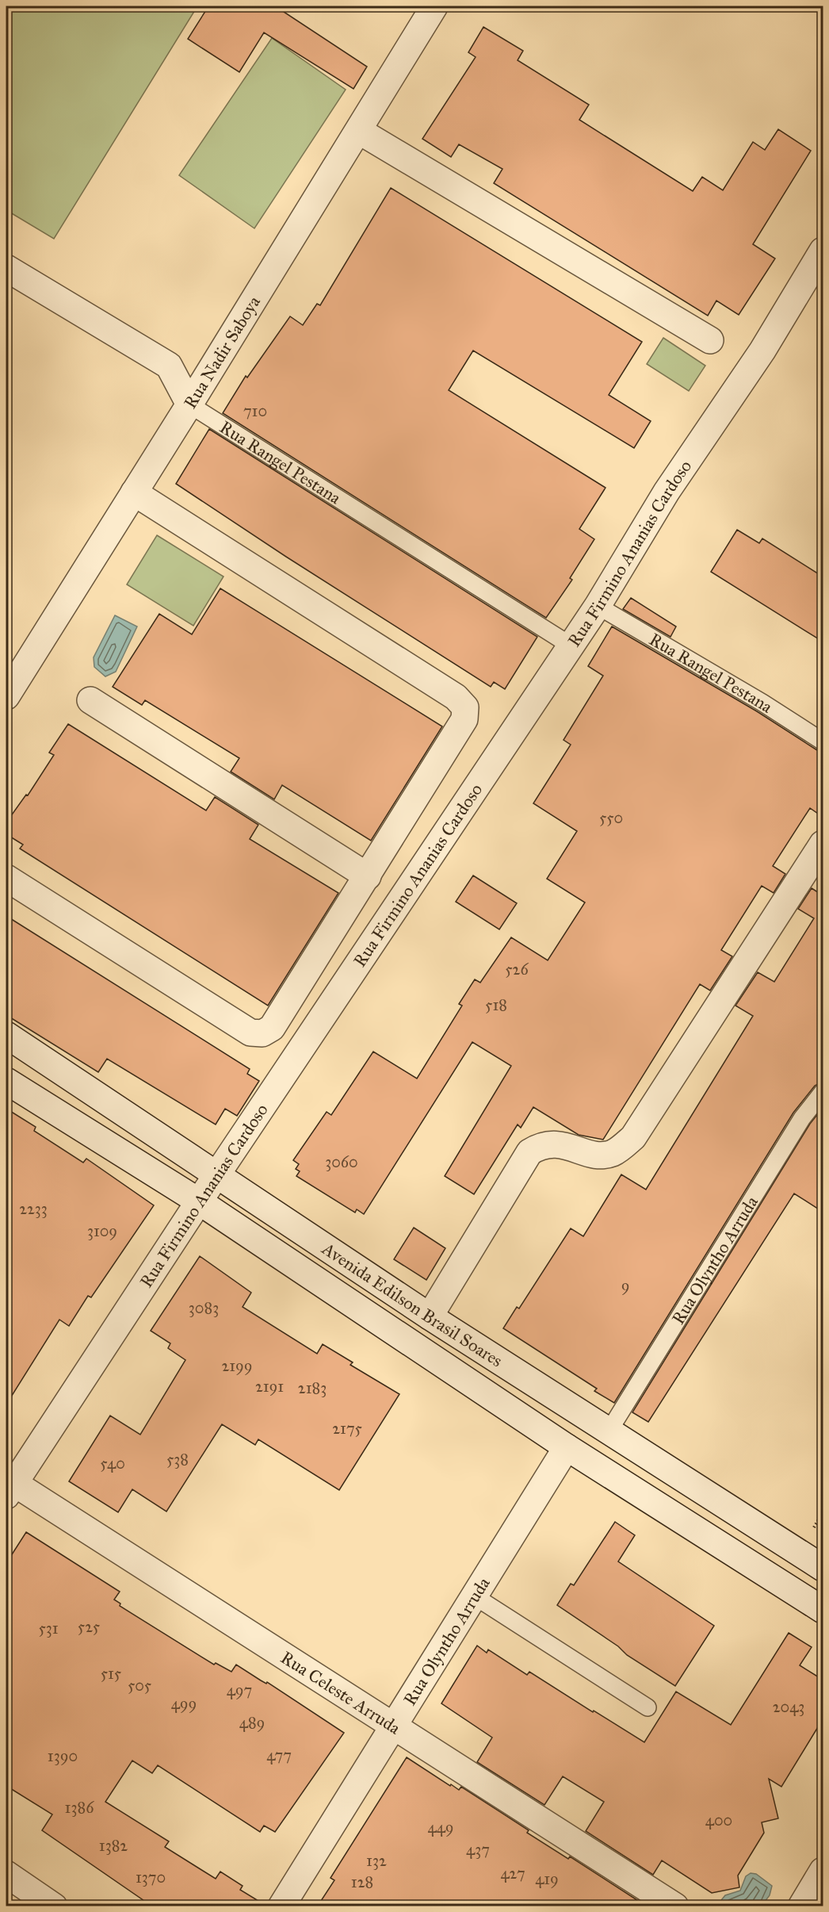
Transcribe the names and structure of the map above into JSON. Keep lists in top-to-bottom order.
{
  "streets": {
    "street": [
      "Rua Nadir Saboya",
      "Rua Rangel Pestana",
      "Rua Firmino Ananias Cardoso",
      "Rua Olyntho Arruda",
      "Avenida Edilson Brasil Soares",
      "Rua Celeste Arruda"
    ]
  },
  "crossings": [
    ["Rua Nadir Saboya", "Rua Rangel Pestana"],
    ["Rua Rangel Pestana", "Rua Firmino Ananias Cardoso"],
    ["Rua Firmino Ananias Cardoso", "Avenida Edilson Brasil Soares"],
    ["Rua Firmino Ananias Cardoso", "Rua Celeste Arruda"],
    ["Rua Olyntho Arruda", "Avenida Edilson Brasil Soares"],
    ["Rua Olyntho Arruda", "Rua Celeste Arruda"]
  ],
  "house_numbers": [
    "710",
    "550",
    "526",
    "518",
    "3060",
    "2233",
    "3109",
    "9",
    "3083",
    "2199",
    "2191",
    "2183",
    "2175",
    "538",
    "540",
    "525",
    "531",
    "515",
    "505",
    "497",
    "499",
    "2043",
    "489",
    "477",
    "1390",
    "1386",
    "400",
    "449",
    "1382",
    "437",
    "132",
    "427",
    "1370",
    "419",
    "128"
  ]
}
